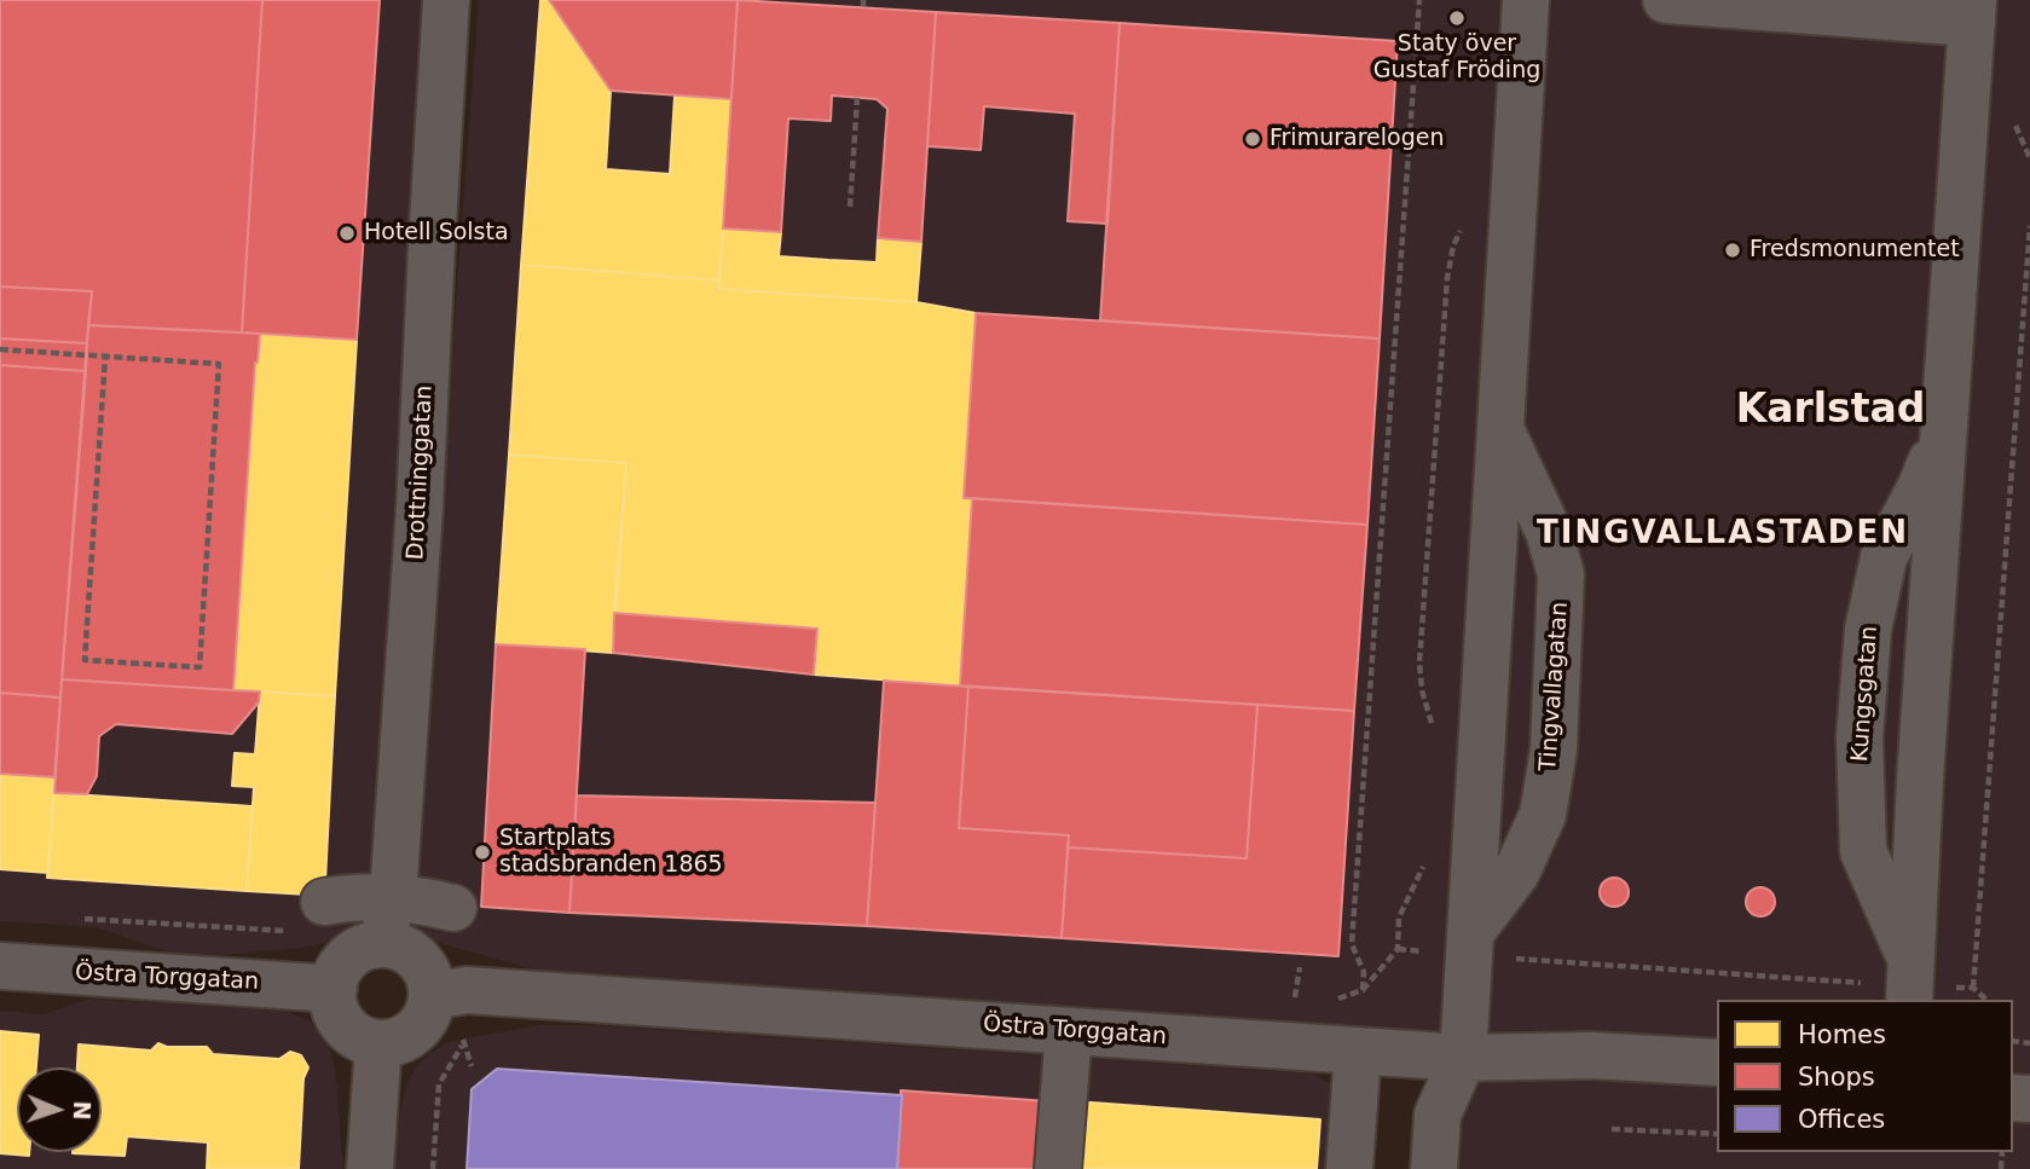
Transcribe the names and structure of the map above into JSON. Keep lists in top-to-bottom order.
{
  "streets": {
    "street": [
      "Drottninggatan",
      "Tingvallagatan",
      "Kungsgatan",
      "Östra Torggatan"
    ]
  },
  "crossings": [
    ["Drottninggatan", "Östra Torggatan"],
    ["Tingvallagatan", "Östra Torggatan"]
  ],
  "districts": ["Karlstad", "TINGVALLASTADEN"],
  "places": [
    "Staty över Gustaf Fröding",
    "Frimurarelogen",
    "Hotell Solsta",
    "Fredsmonumentet",
    "Startplats stadsbranden 1865"
  ],
  "legend": ["Homes", "Shops", "Offices"],
  "north": "right"
}
